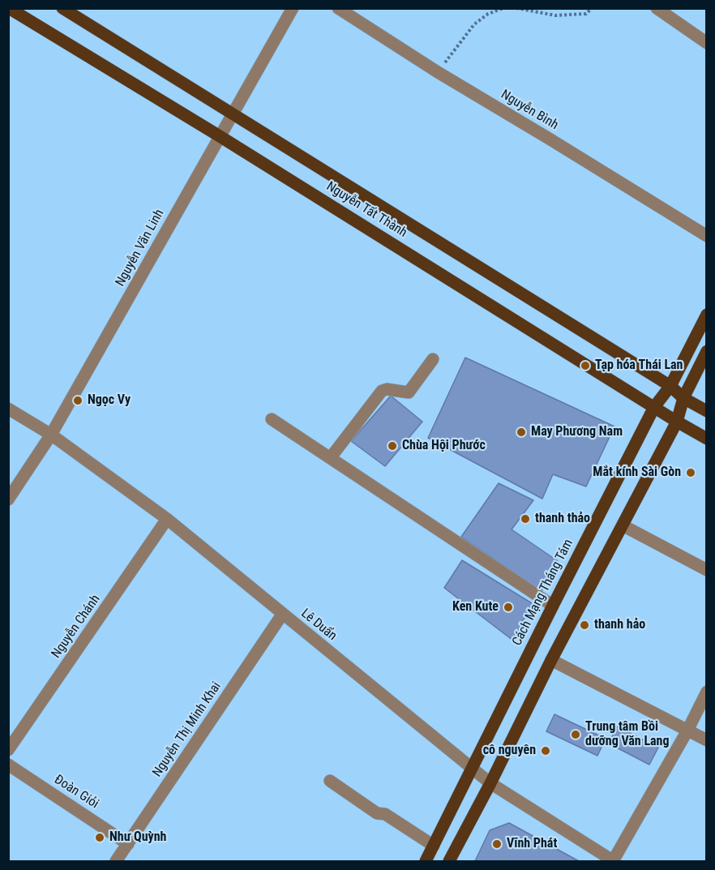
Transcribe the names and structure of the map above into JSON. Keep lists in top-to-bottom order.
{
  "streets": {
    "main road": ["Nguyễn Tất Thành", "Cách Mạng Tháng Tám"],
    "street": [
      "Nguyễn Bình",
      "Nguyễn Văn Linh",
      "Lê Duẩn",
      "Nguyễn Chánh",
      "Nguyễn Thị Minh Khai",
      "Đoàn Giỏi"
    ]
  },
  "crossings": [
    ["Nguyễn Tất Thành", "Nguyễn Văn Linh"],
    ["Nguyễn Tất Thành", "Cách Mạng Tháng Tám"],
    ["Nguyễn Văn Linh", "Lê Duẩn"],
    ["Cách Mạng Tháng Tám", "Lê Duẩn"],
    ["Lê Duẩn", "Nguyễn Chánh"],
    ["Lê Duẩn", "Nguyễn Thị Minh Khai"],
    ["Nguyễn Thị Minh Khai", "Đoàn Giỏi"]
  ],
  "places": [
    "Tạp hóa Thái Lan",
    "Ngọc Vy",
    "May Phương Nam",
    "Chùa Hội Phước",
    "Mắt kính Sài Gòn",
    "thanh thảo",
    "Ken Kute",
    "thanh hảo",
    "Trung tâm Bồi dưỡng Văn Lang",
    "cô nguyên",
    "Như Quỳnh",
    "Vĩnh Phát"
  ]
}
